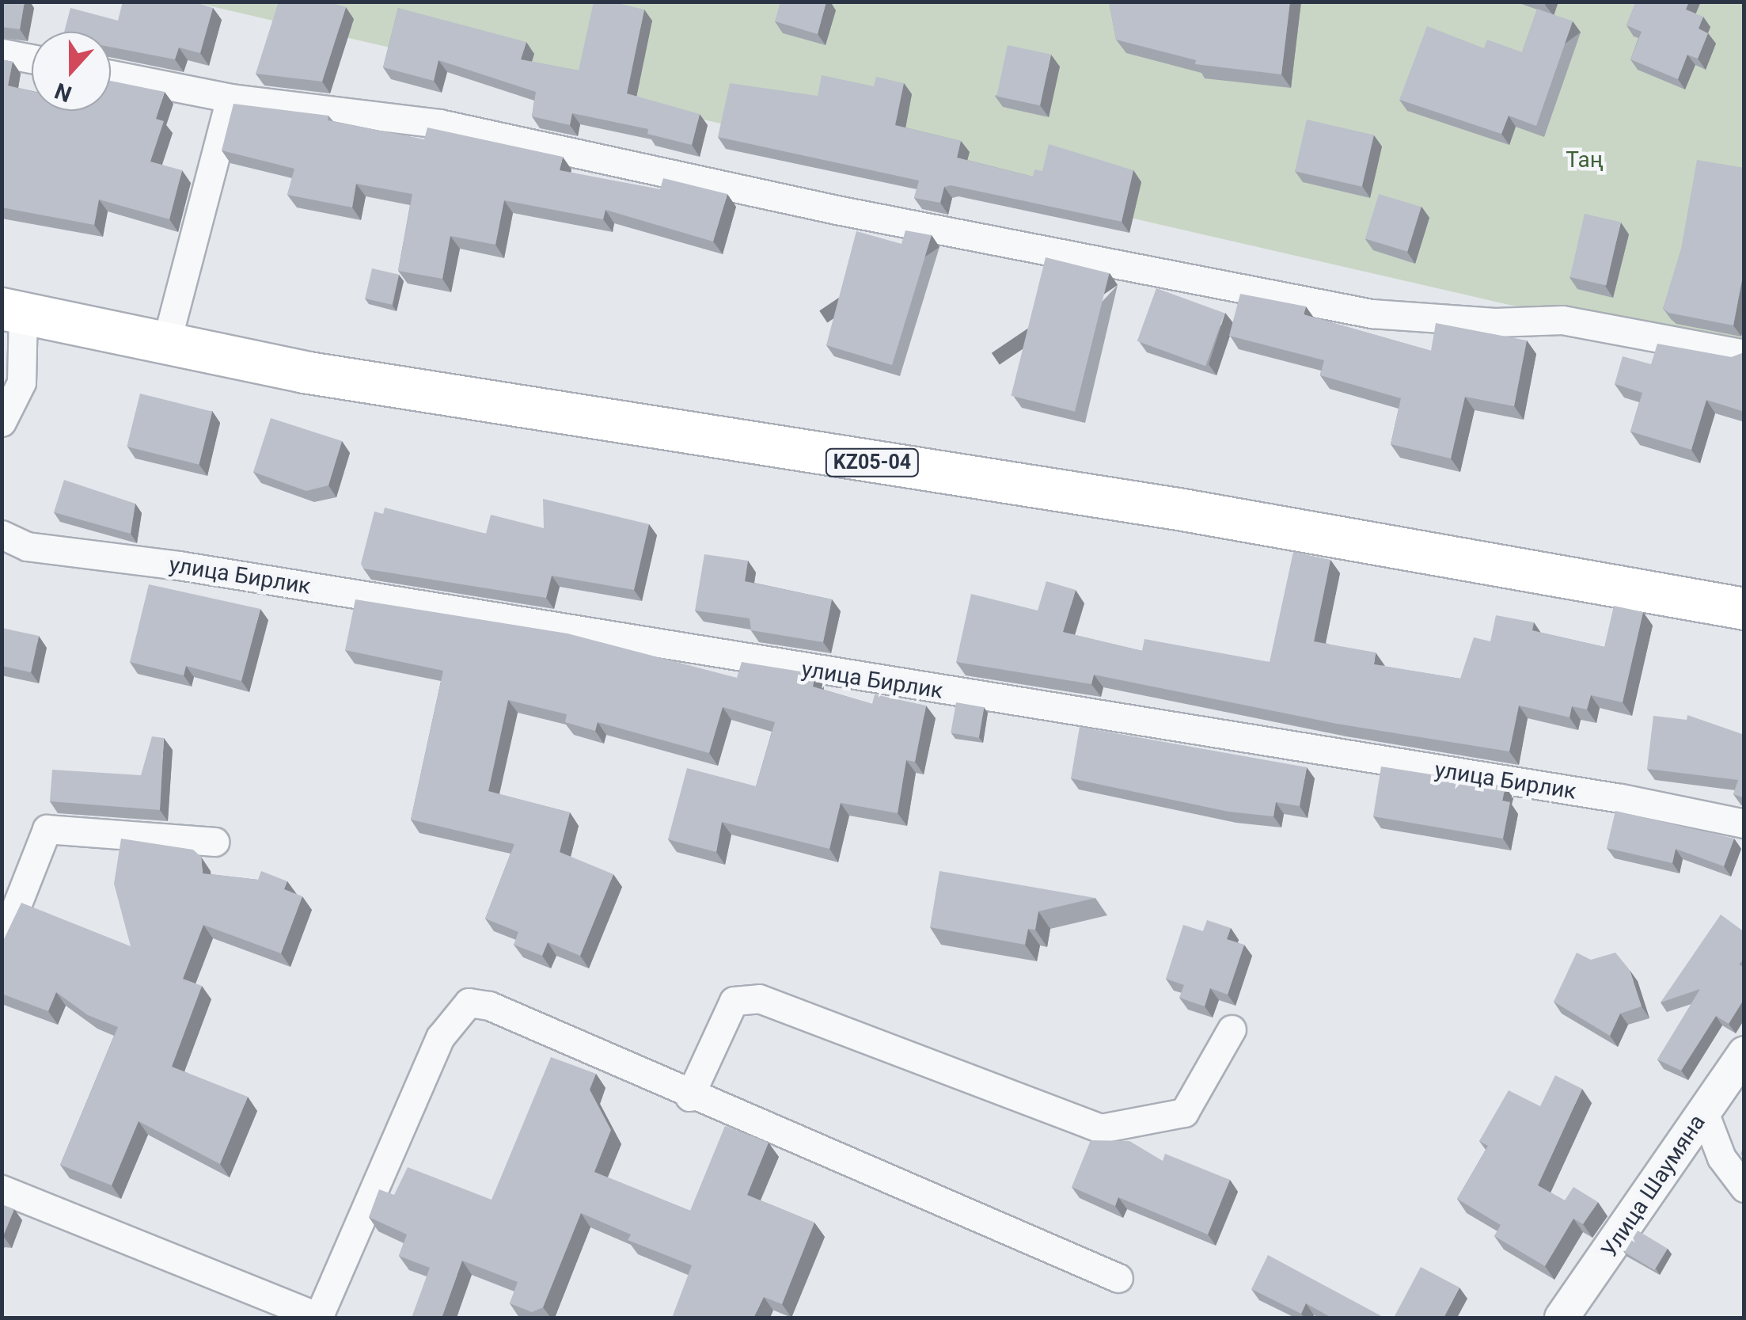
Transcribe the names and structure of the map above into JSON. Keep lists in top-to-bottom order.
{
  "streets": {
    "main road": ["KZ05-04"],
    "street": ["улица Бирлик", "Улица Шаумяна"]
  },
  "parks": ["Таң"],
  "north": "bottom"
}
